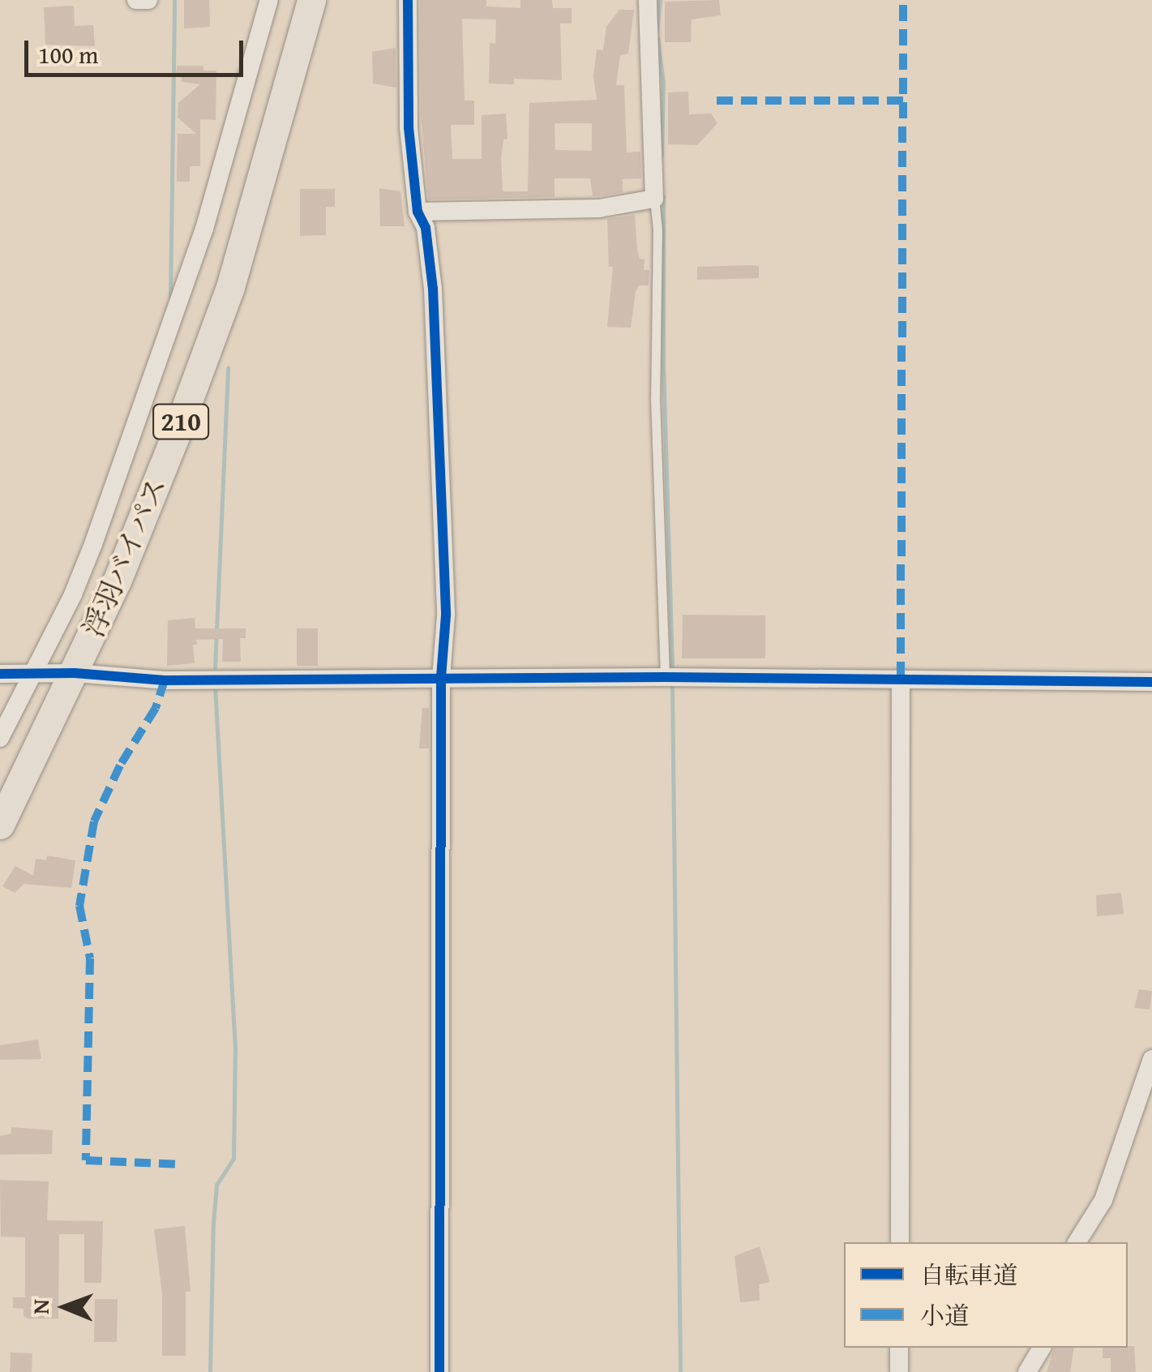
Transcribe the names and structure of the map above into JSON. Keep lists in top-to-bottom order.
{
  "streets": {
    "highway": ["210", "浮羽バイパス"]
  },
  "legend": ["自転車道", "小道"],
  "scale_bar": "100 m",
  "north": "left"
}
